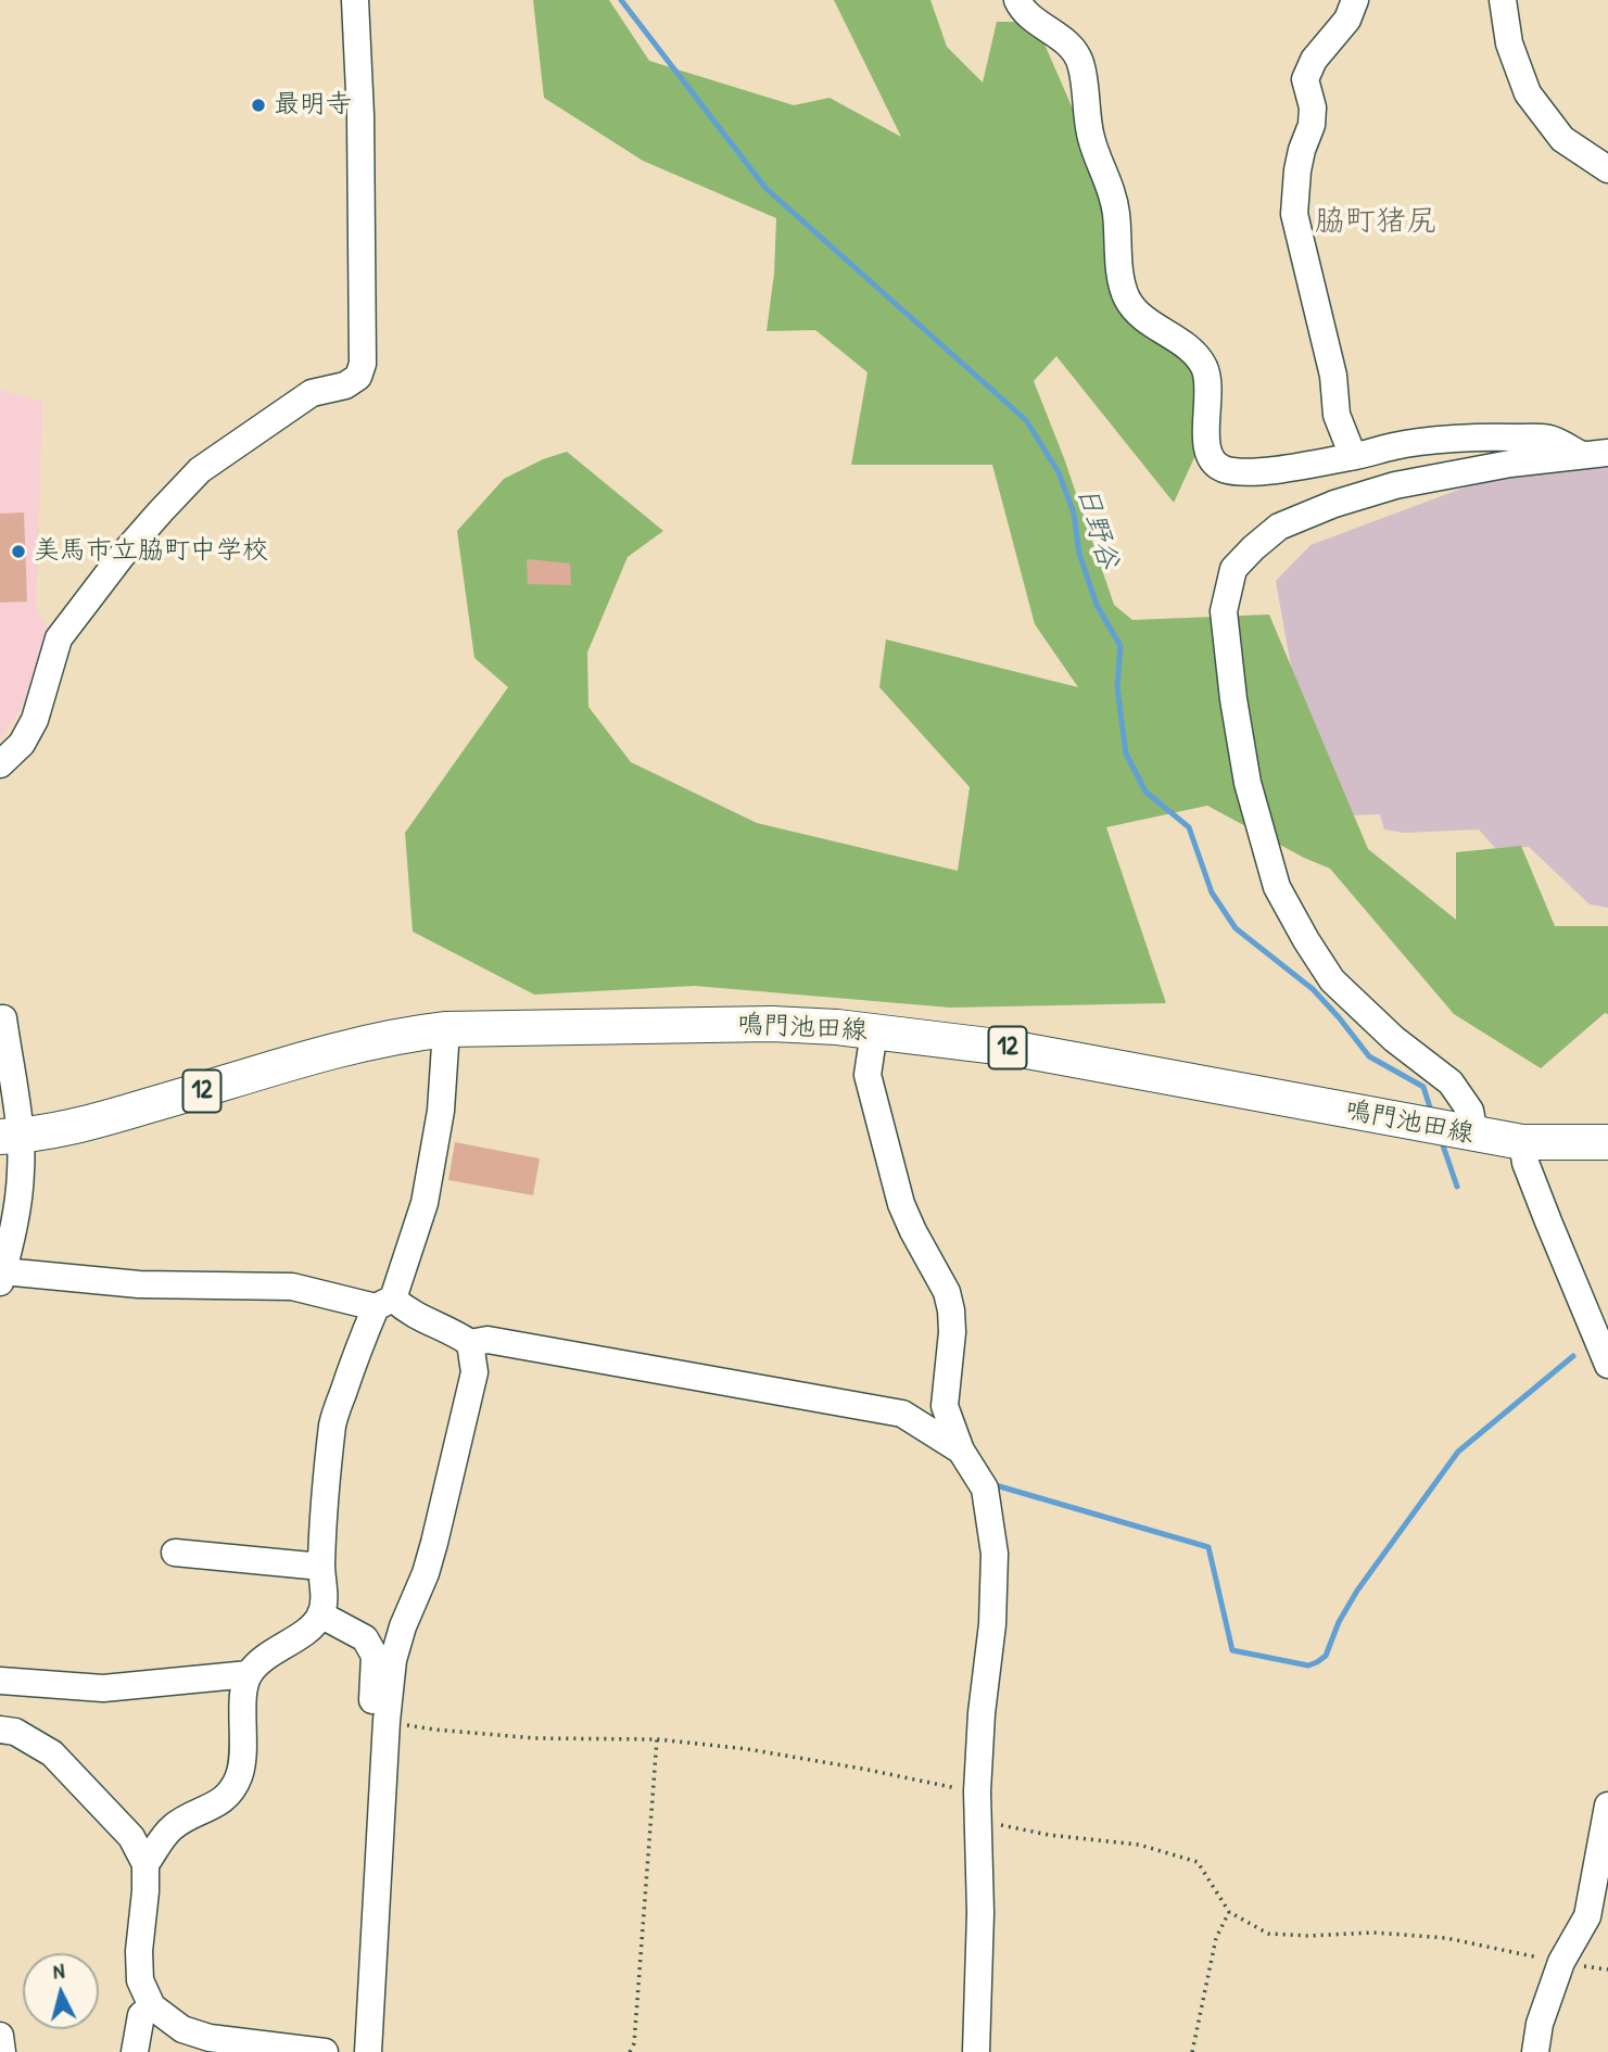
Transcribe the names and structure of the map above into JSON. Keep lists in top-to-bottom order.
{
  "streets": {
    "main road": ["鳴門池田線", "12"]
  },
  "districts": ["脇町猪尻"],
  "water": ["日野谷"],
  "places": ["最明寺", "美馬市立脇町中学校"],
  "north": "top"
}
